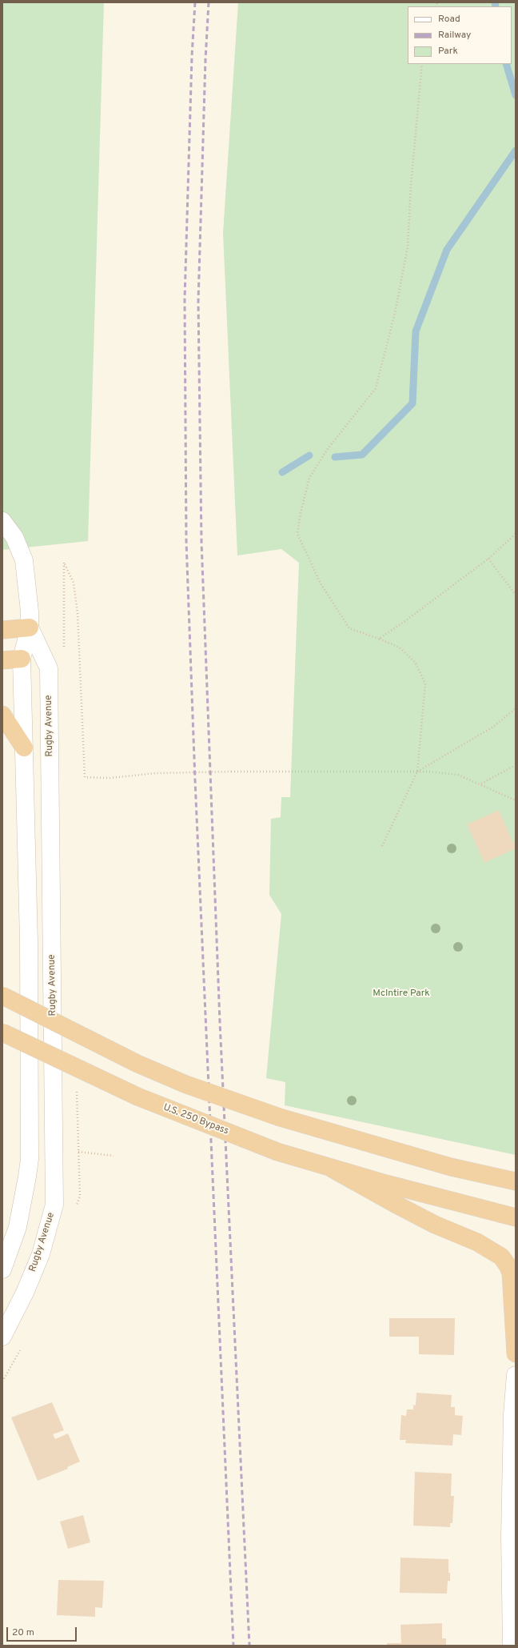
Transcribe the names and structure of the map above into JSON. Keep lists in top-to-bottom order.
{
  "streets": {
    "highway": ["U.S. 250 Bypass"],
    "street": ["Rugby Avenue"]
  },
  "parks": ["McIntire Park"],
  "legend": ["Road", "Railway", "Park"],
  "scale_bar": "20 m"
}
